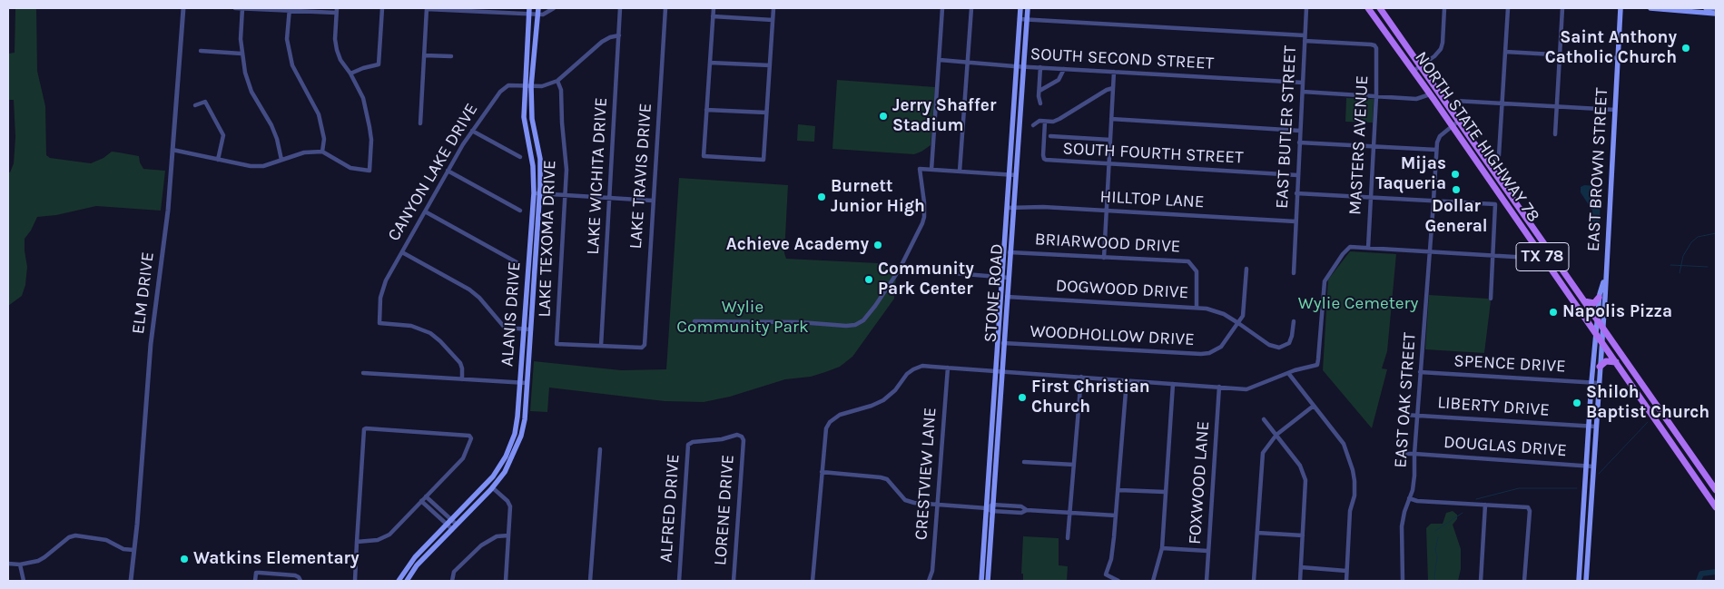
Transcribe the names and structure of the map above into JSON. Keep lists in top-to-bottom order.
{
  "streets": {
    "main road": [
      "NORTH STATE HIGHWAY 78",
      "EAST BROWN STREET",
      "TX 78",
      "STONE ROAD",
      "ALANIS DRIVE"
    ],
    "street": [
      "SOUTH SECOND STREET",
      "EAST BUTLER STREET",
      "MASTERS AVENUE",
      "SOUTH FOURTH STREET",
      "CANYON LAKE DRIVE",
      "LAKE WICHITA DRIVE",
      "LAKE TRAVIS DRIVE",
      "HILLTOP LANE",
      "LAKE TEXOMA DRIVE",
      "BRIARWOOD DRIVE",
      "DOGWOOD DRIVE",
      "ELM DRIVE",
      "WOODHOLLOW DRIVE",
      "SPENCE DRIVE",
      "EAST OAK STREET",
      "LIBERTY DRIVE",
      "DOUGLAS DRIVE",
      "CRESTVIEW LANE",
      "FOXWOOD LANE",
      "ALFRED DRIVE",
      "LORENE DRIVE"
    ]
  },
  "crossings": [
    ["SOUTH SECOND STREET", "EAST BUTLER STREET"],
    ["SOUTH SECOND STREET", "STONE ROAD"],
    ["EAST BUTLER STREET", "MASTERS AVENUE"],
    ["EAST BUTLER STREET", "SOUTH FOURTH STREET"],
    ["EAST BUTLER STREET", "HILLTOP LANE"],
    ["NORTH STATE HIGHWAY 78", "EAST BROWN STREET"],
    ["NORTH STATE HIGHWAY 78", "EAST OAK STREET"],
    ["EAST BROWN STREET", "SPENCE DRIVE"],
    ["EAST BROWN STREET", "LIBERTY DRIVE"],
    ["EAST BROWN STREET", "DOUGLAS DRIVE"],
    ["CANYON LAKE DRIVE", "LAKE WICHITA DRIVE"],
    ["CANYON LAKE DRIVE", "LAKE TEXOMA DRIVE"],
    ["CANYON LAKE DRIVE", "ALANIS DRIVE"],
    ["LAKE WICHITA DRIVE", "LAKE TRAVIS DRIVE"],
    ["LAKE WICHITA DRIVE", "LAKE TEXOMA DRIVE"],
    ["LAKE TRAVIS DRIVE", "LAKE TEXOMA DRIVE"],
    ["HILLTOP LANE", "STONE ROAD"],
    ["BRIARWOOD DRIVE", "DOGWOOD DRIVE"],
    ["BRIARWOOD DRIVE", "STONE ROAD"],
    ["DOGWOOD DRIVE", "STONE ROAD"],
    ["DOGWOOD DRIVE", "WOODHOLLOW DRIVE"],
    ["STONE ROAD", "WOODHOLLOW DRIVE"],
    ["SPENCE DRIVE", "EAST OAK STREET"],
    ["EAST OAK STREET", "LIBERTY DRIVE"],
    ["EAST OAK STREET", "DOUGLAS DRIVE"],
    ["ALFRED DRIVE", "LORENE DRIVE"]
  ],
  "parks": ["Wylie Cemetery", "Wylie Community Park"],
  "places": [
    "Saint Anthony Catholic Church",
    "Jerry Shaffer Stadium",
    "Mijas Taqueria",
    "Dollar General",
    "Burnett Junior High",
    "Achieve Academy",
    "Community Park Center",
    "Napolis Pizza",
    "First Christian Church",
    "Shiloh Baptist Church",
    "Watkins Elementary"
  ]
}
